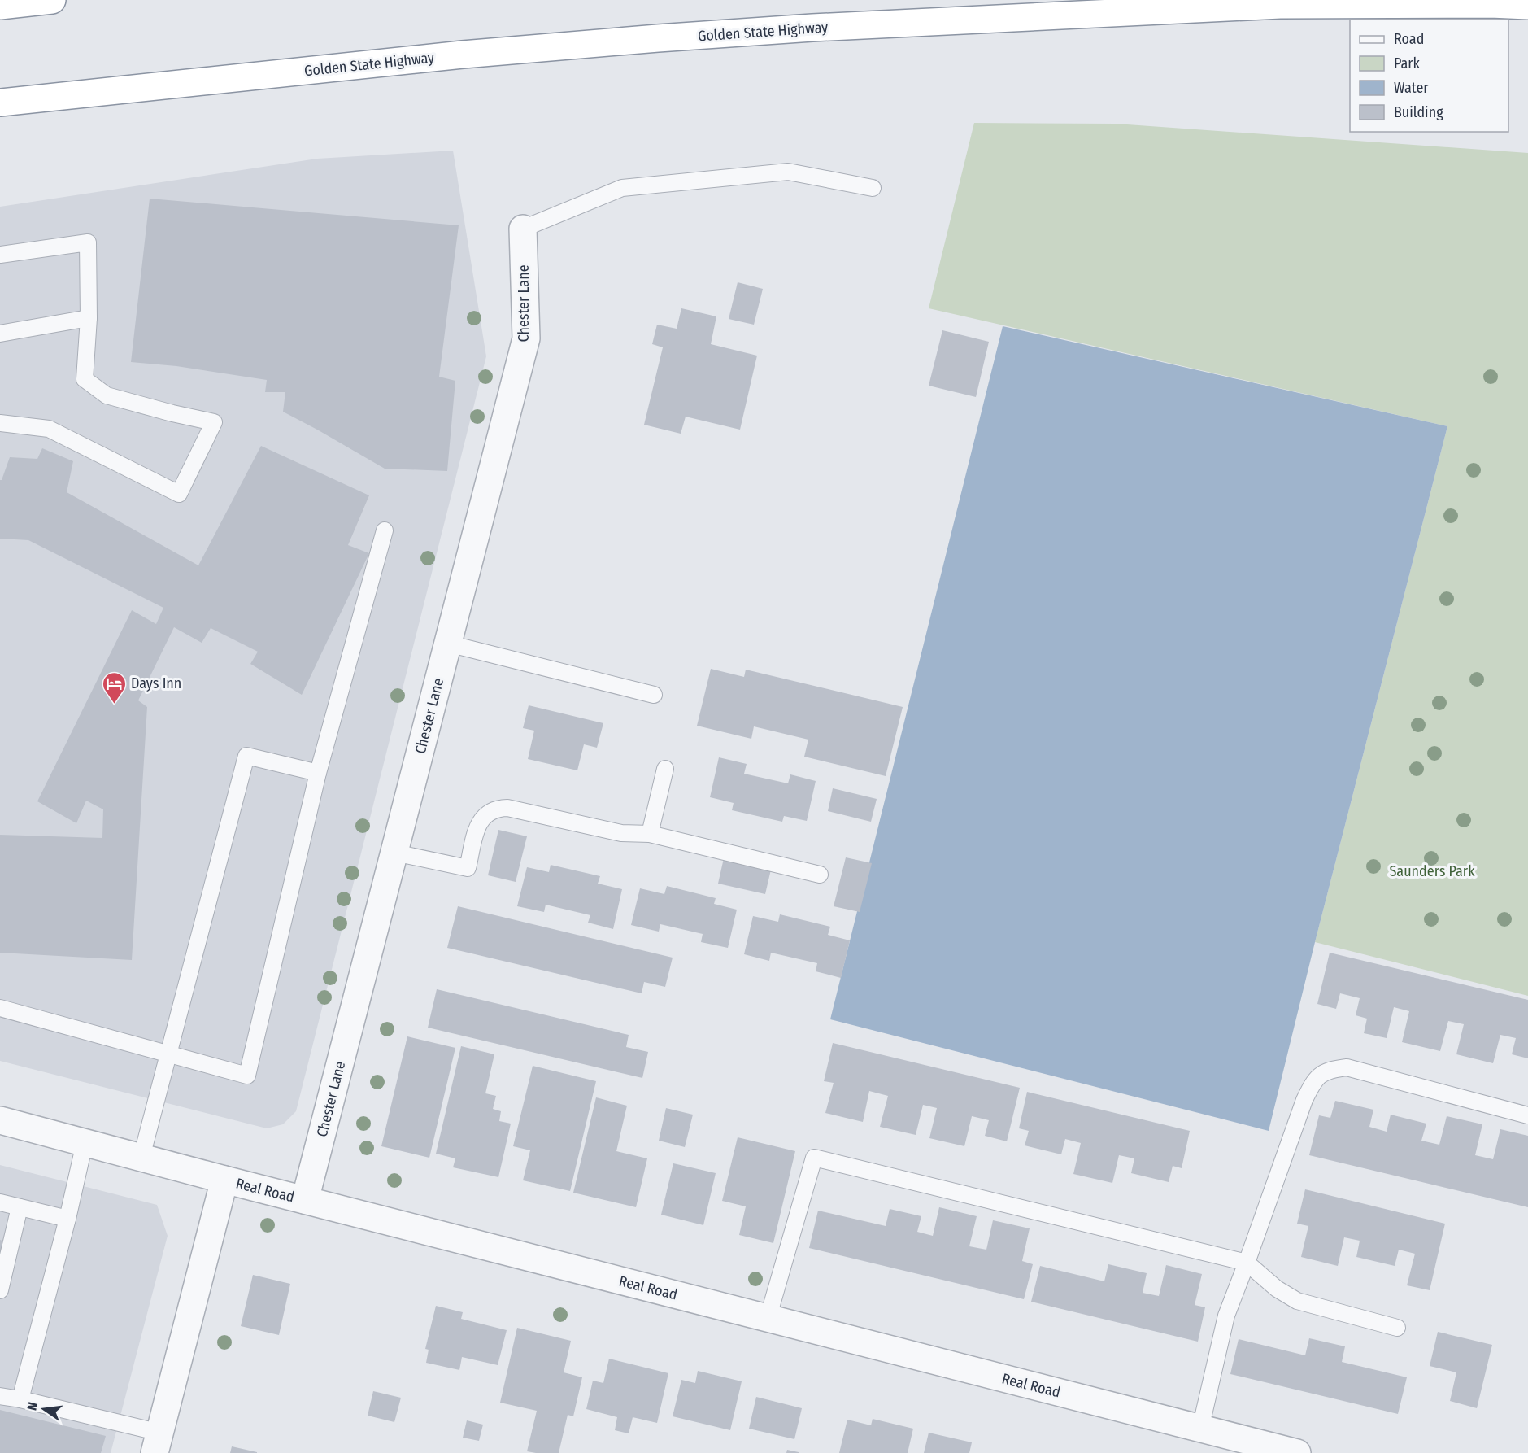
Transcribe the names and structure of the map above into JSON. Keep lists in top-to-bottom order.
{
  "streets": {
    "highway": ["Golden State Highway"],
    "street": ["Chester Lane", "Real Road"]
  },
  "crossings": [
    ["Chester Lane", "Real Road"]
  ],
  "parks": ["Saunders Park"],
  "places": {
    "hotel": ["Days Inn"]
  },
  "legend": [
    "Road",
    "Park",
    "Water",
    "Building"
  ],
  "north": "left"
}
